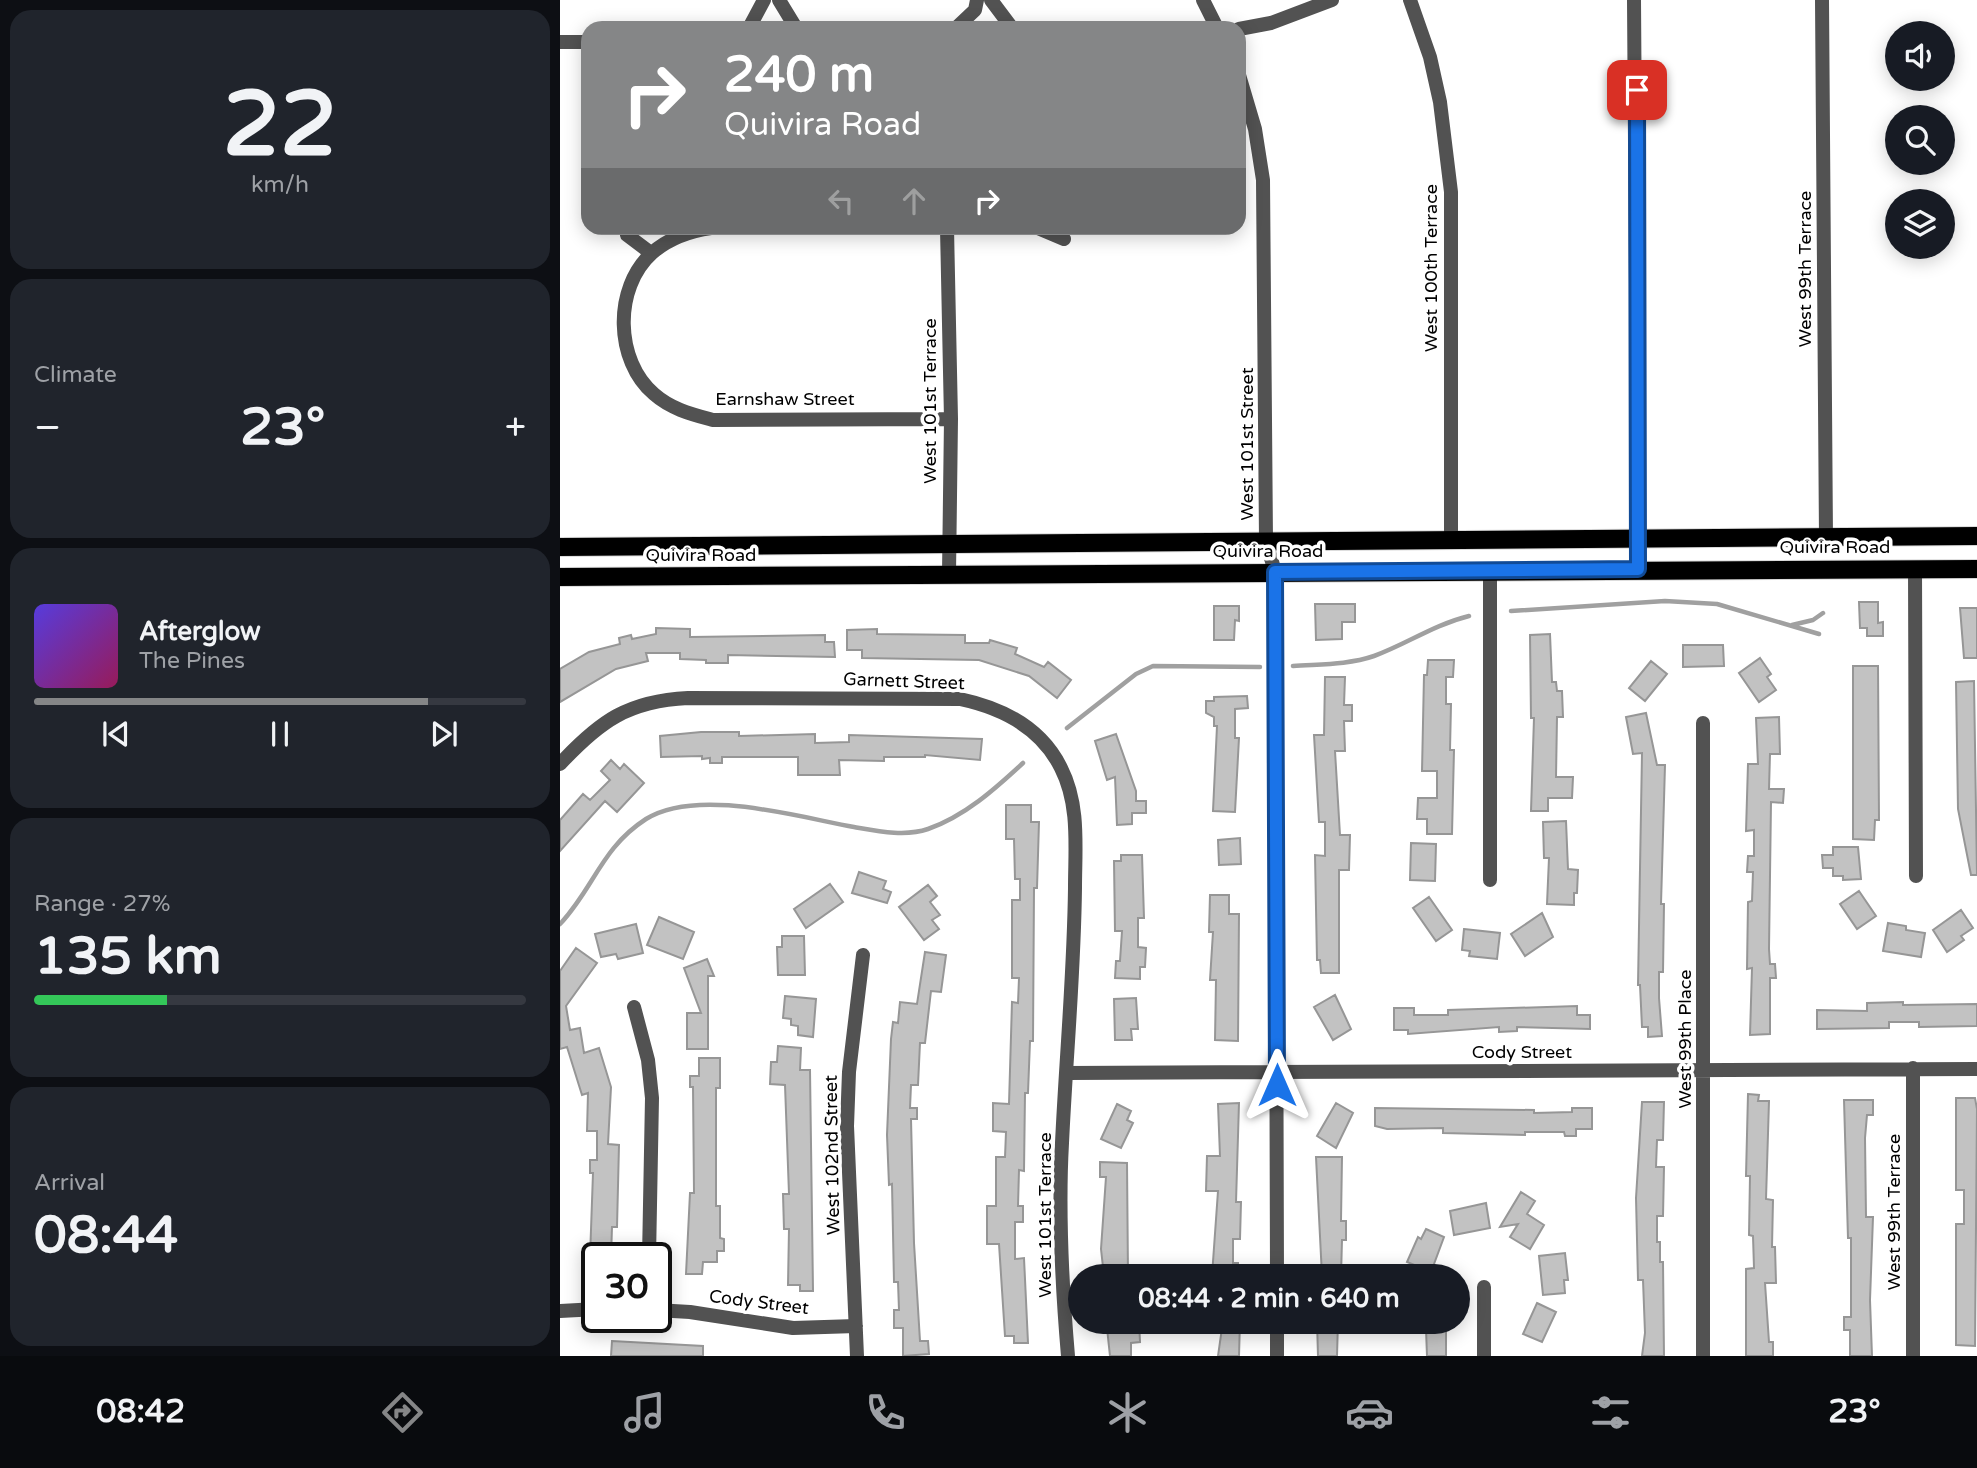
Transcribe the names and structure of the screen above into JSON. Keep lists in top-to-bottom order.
{
  "streets": {
    "main road": ["Quivira Road"],
    "street": [
      "West 100th Terrace",
      "West 99th Terrace",
      "Earnshaw Street",
      "West 101st Terrace",
      "West 101st Street",
      "Garnett Street",
      "West 99th Place",
      "Cody Street",
      "West 102nd Street"
    ]
  },
  "crossings": [
    ["West 100th Terrace", "Quivira Road"],
    ["West 99th Terrace", "Quivira Road"],
    ["West 99th Terrace", "Cody Street"],
    ["Earnshaw Street", "West 101st Terrace"],
    ["West 101st Terrace", "Quivira Road"],
    ["West 101st Terrace", "Garnett Street"],
    ["West 101st Terrace", "Cody Street"],
    ["West 101st Street", "Quivira Road"],
    ["West 101st Street", "Cody Street"],
    ["Garnett Street", "Cody Street"],
    ["West 99th Place", "Cody Street"],
    ["Cody Street", "West 102nd Street"]
  ],
  "page": {
    "tile": [
      ["22", "km/h"],
      "Climate",
      ["Range · 27%", "135 km"],
      ["Arrival", "08:44"]
    ],
    "turn": ["240 m", "Quivira Road"],
    "heat": ["−", "23°", "+"],
    "song": ["Afterglow", "The Pines"],
    "limit": "30",
    "trip": "08:44 · 2 min · 640 m",
    "tabs": ["08:42", "23°"]
  }
}
